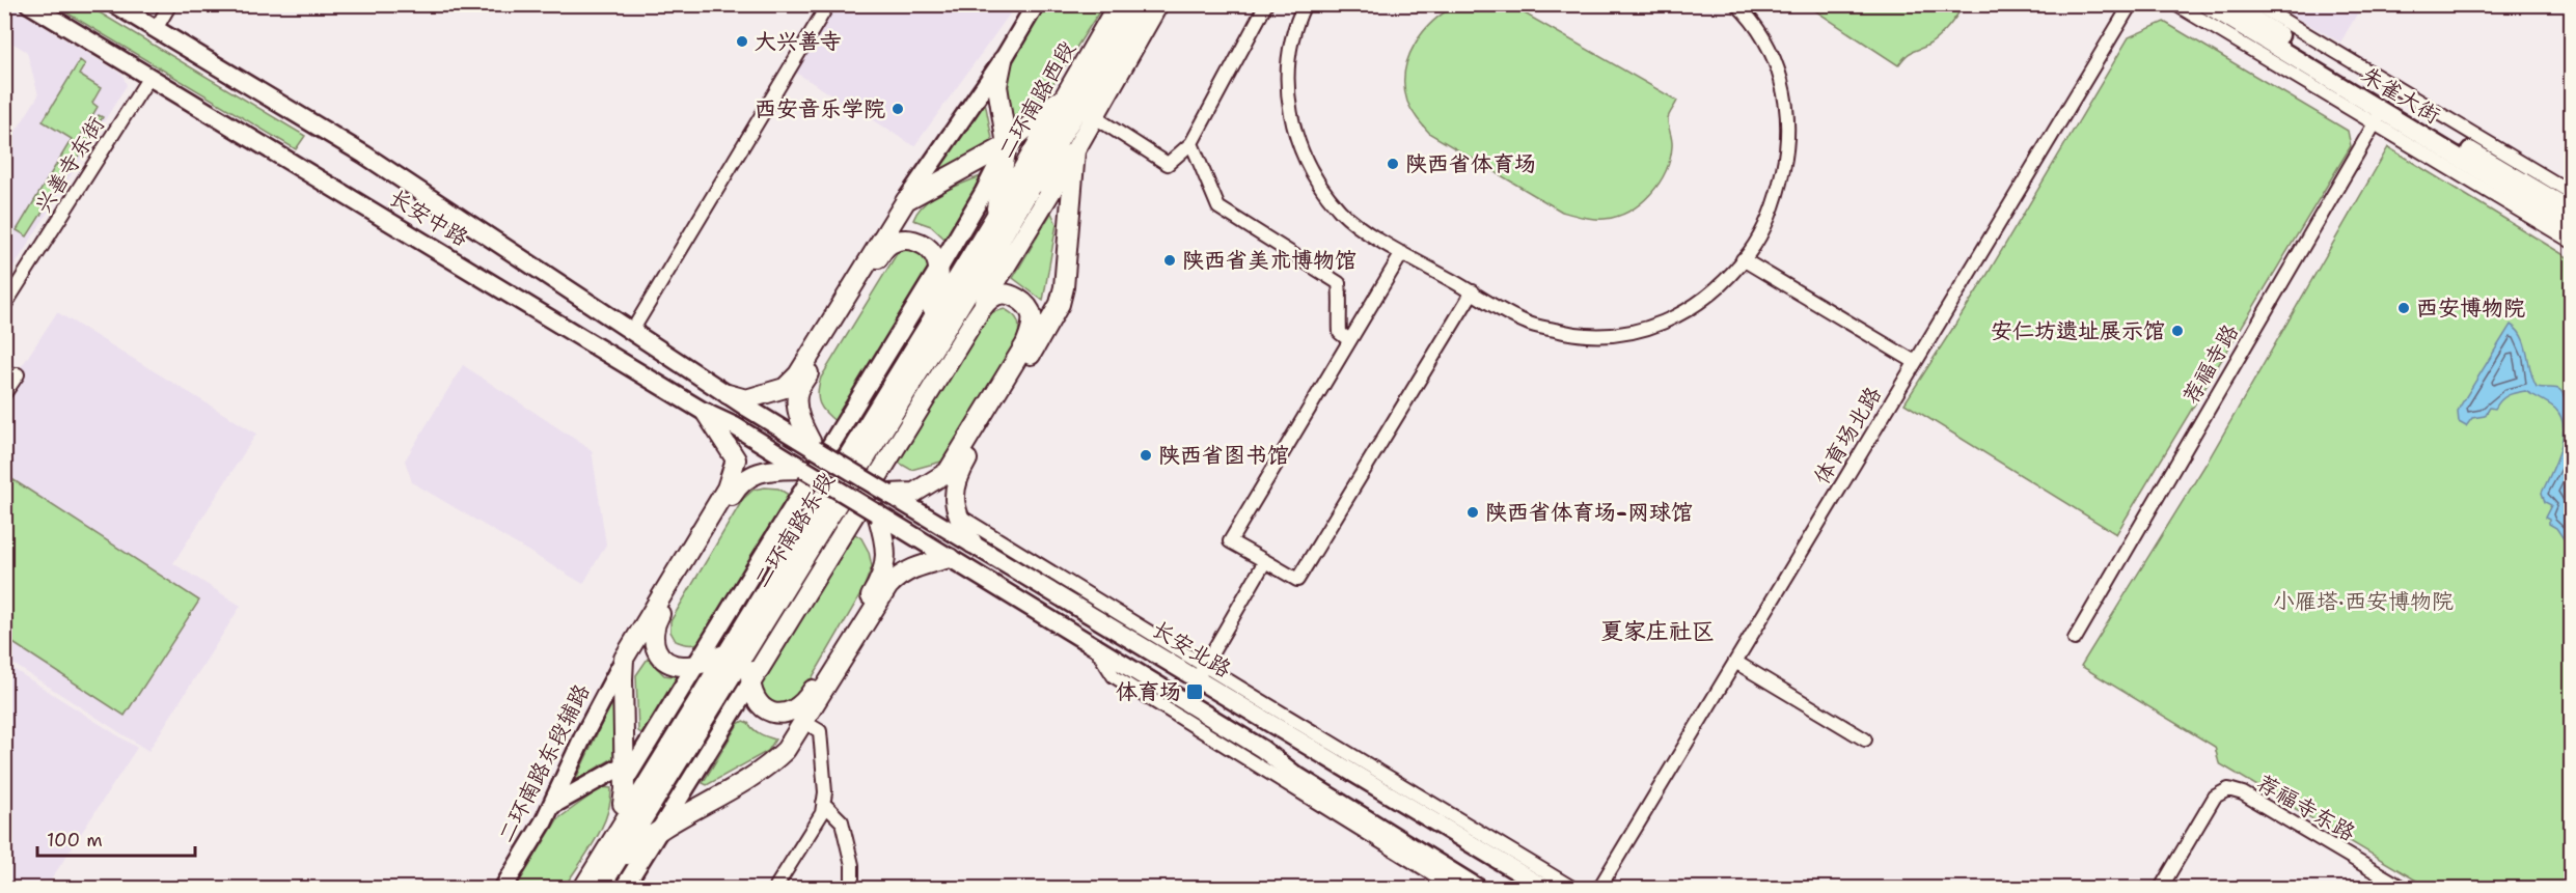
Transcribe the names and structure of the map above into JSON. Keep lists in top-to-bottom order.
{
  "streets": {
    "highway": ["二环南路西段", "二环南路东段"],
    "main road": [
      "朱雀大街",
      "长安中路",
      "长安北路",
      "二环南路东段辅路"
    ],
    "street": [
      "兴善寺东街",
      "荐福寺路",
      "体育场北路",
      "荐福寺东路"
    ]
  },
  "crossings": [
    ["朱雀大街", "荐福寺路"],
    ["二环南路西段", "二环南路东段"],
    ["兴善寺东街", "长安中路"],
    ["长安中路", "长安北路"]
  ],
  "districts": ["夏家庄社区"],
  "parks": ["小雁塔·西安博物院"],
  "places": {
    "other": [
      "大兴善寺",
      "西安音乐学院",
      "陕西省体育场",
      "陕西省美术博物馆",
      "西安博物院",
      "安仁坊遗址展示馆",
      "陕西省图书馆",
      "陕西省体育场-网球馆"
    ],
    "transit": ["体育场"]
  },
  "scale_bar": "100 m"
}
